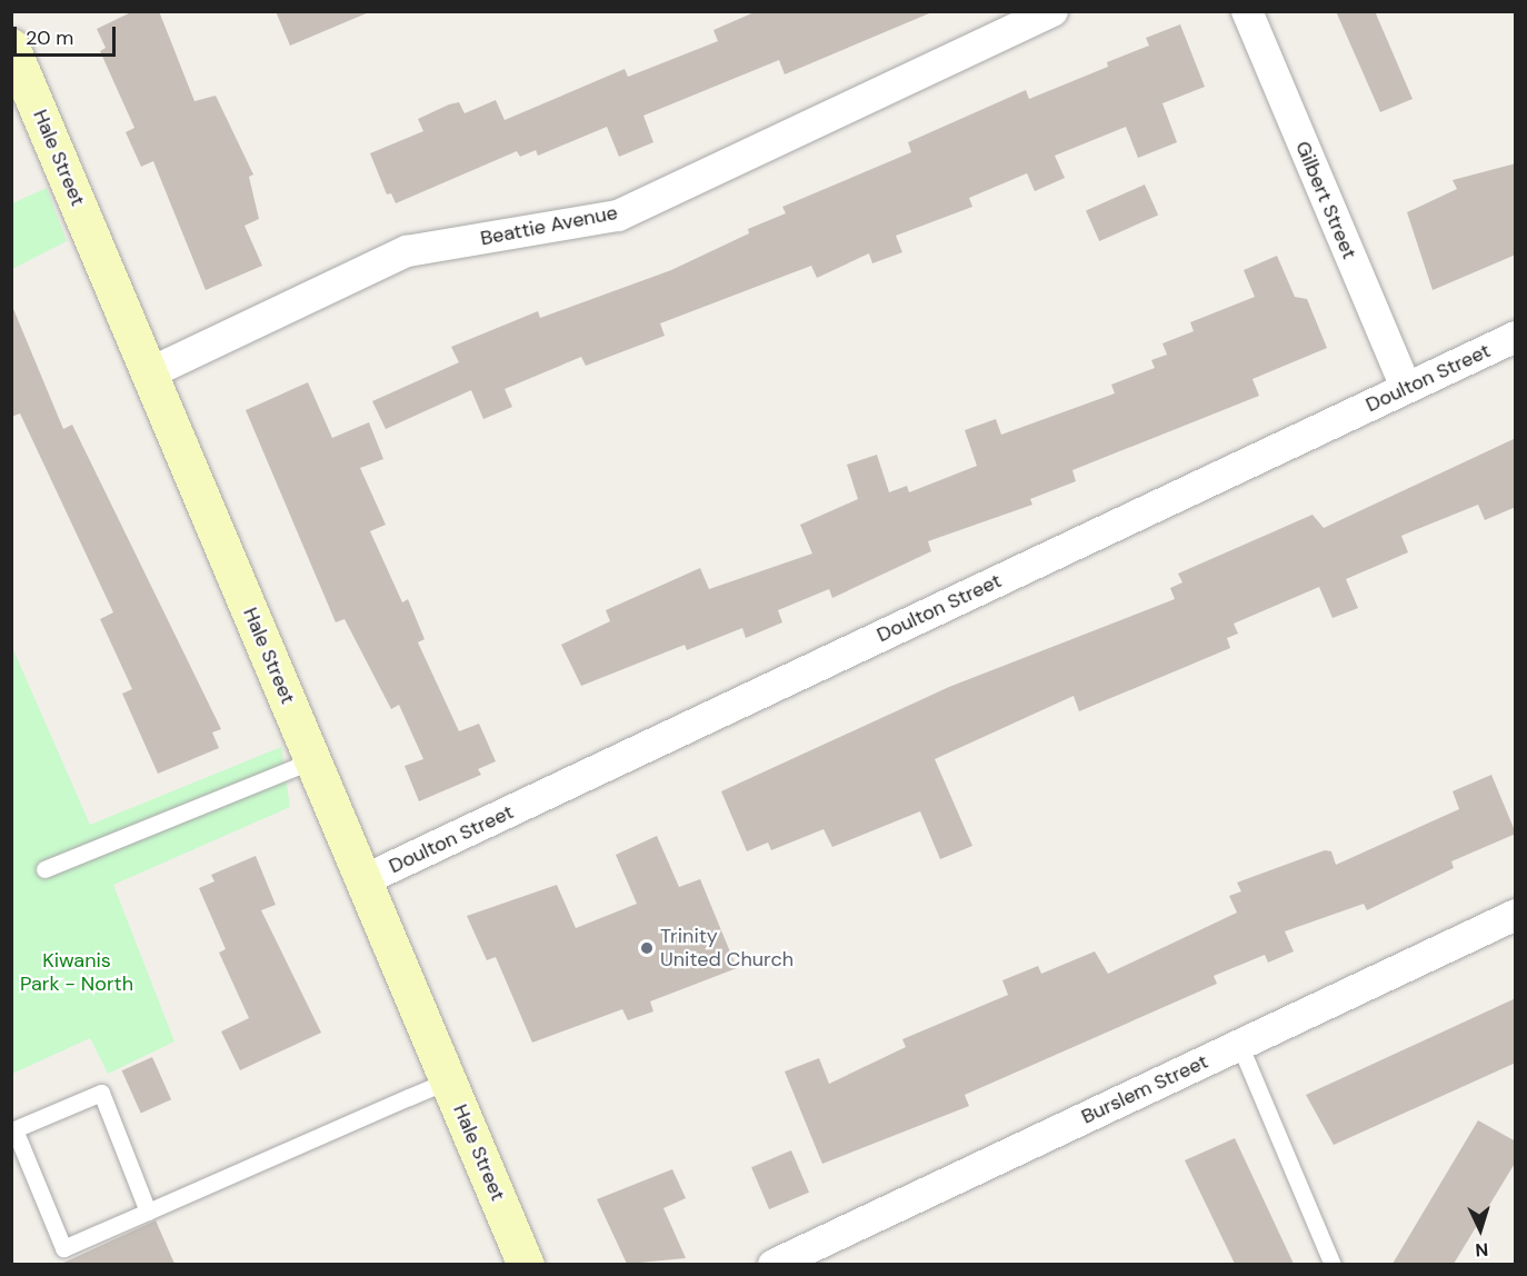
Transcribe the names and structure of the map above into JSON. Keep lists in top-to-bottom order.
{
  "streets": {
    "street": [
      "Hale Street",
      "Gilbert Street",
      "Beattie Avenue",
      "Doulton Street",
      "Burslem Street"
    ]
  },
  "crossings": [
    ["Hale Street", "Beattie Avenue"],
    ["Hale Street", "Doulton Street"],
    ["Gilbert Street", "Doulton Street"]
  ],
  "parks": ["Kiwanis Park - North"],
  "places": ["Trinity United Church"],
  "scale_bar": "20 m",
  "north": "bottom"
}
